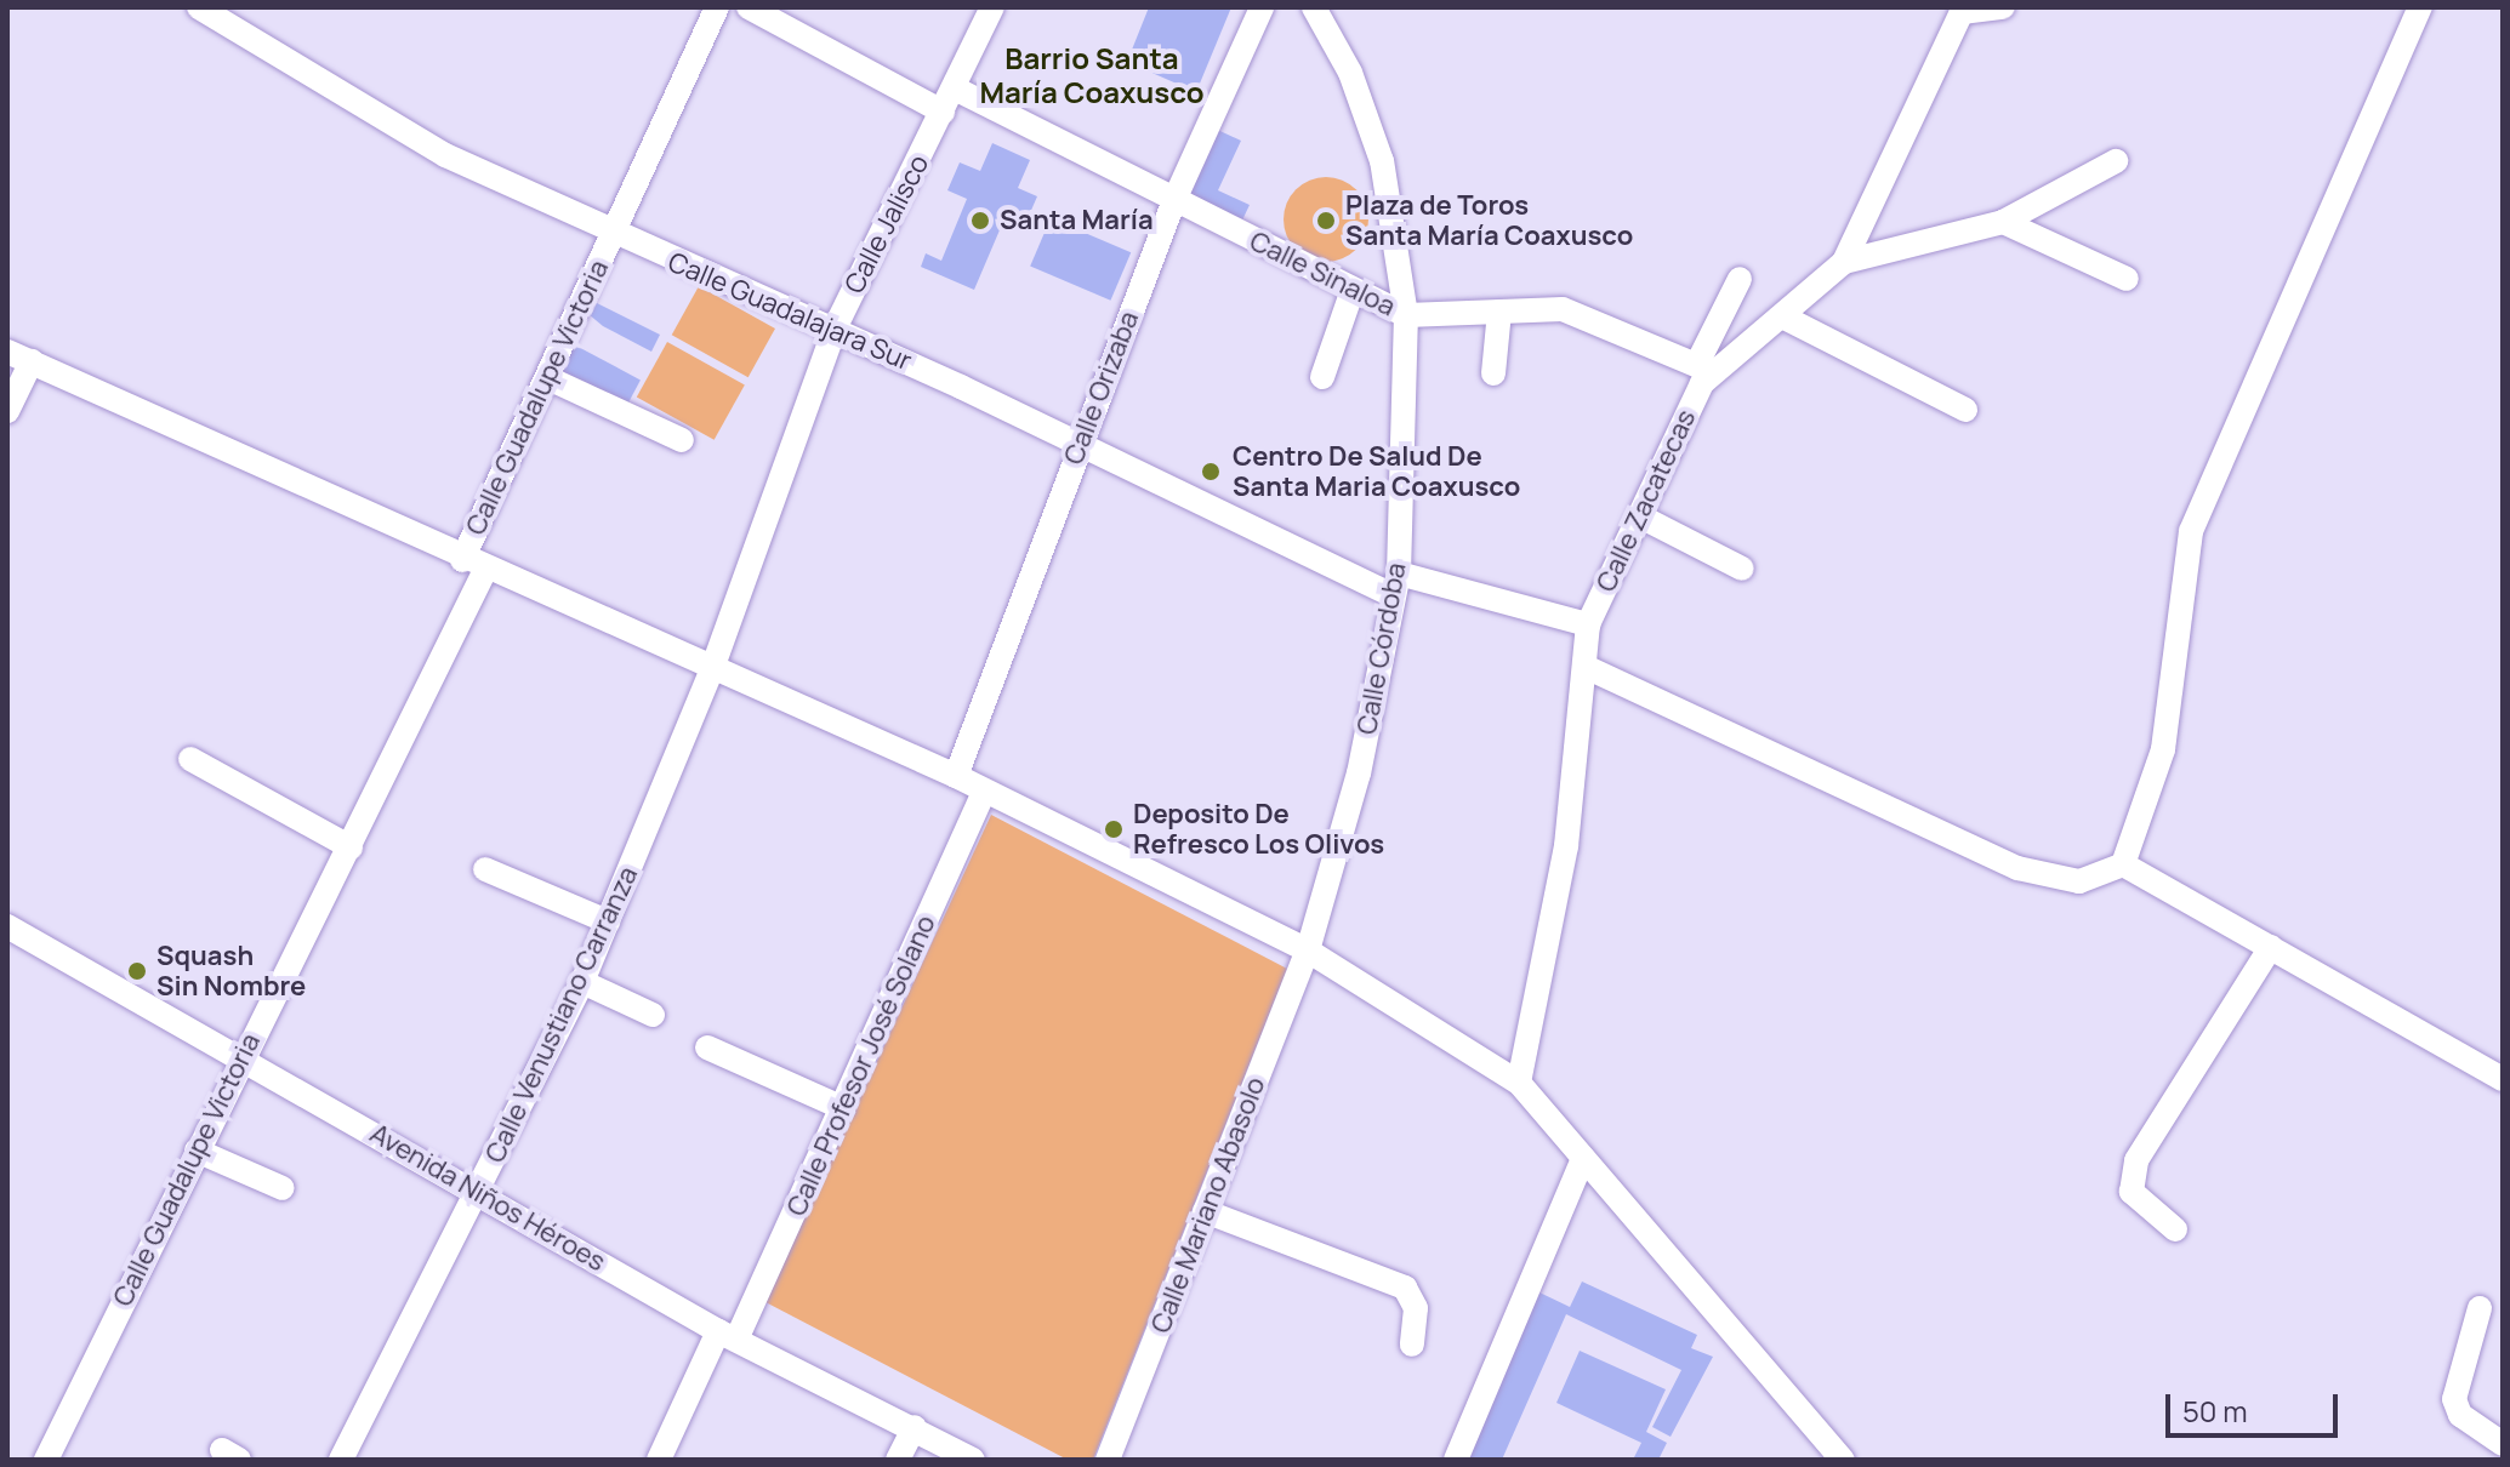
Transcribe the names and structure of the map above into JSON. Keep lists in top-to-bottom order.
{
  "streets": {
    "street": [
      "Calle Jalisco",
      "Calle Sinaloa",
      "Calle Guadalajara Sur",
      "Calle Orizaba",
      "Calle Guadalupe Victoria",
      "Calle Zacatecas",
      "Calle Córdoba",
      "Calle Venustiano Carranza",
      "Calle Profesor José Solano",
      "Avenida Niños Héroes",
      "Calle Mariano Abasolo"
    ]
  },
  "crossings": [
    ["Calle Jalisco", "Calle Sinaloa"],
    ["Calle Jalisco", "Calle Guadalajara Sur"],
    ["Calle Jalisco", "Calle Venustiano Carranza"],
    ["Calle Sinaloa", "Calle Orizaba"],
    ["Calle Sinaloa", "Calle Zacatecas"],
    ["Calle Sinaloa", "Calle Córdoba"],
    ["Calle Guadalajara Sur", "Calle Orizaba"],
    ["Calle Guadalajara Sur", "Calle Guadalupe Victoria"],
    ["Calle Guadalajara Sur", "Calle Zacatecas"],
    ["Calle Guadalajara Sur", "Calle Córdoba"],
    ["Calle Guadalupe Victoria", "Avenida Niños Héroes"],
    ["Calle Córdoba", "Calle Mariano Abasolo"],
    ["Calle Venustiano Carranza", "Avenida Niños Héroes"],
    ["Calle Profesor José Solano", "Avenida Niños Héroes"]
  ],
  "districts": ["Barrio Santa María Coaxusco"],
  "places": [
    "Santa María",
    "Plaza de Toros Santa María Coaxusco",
    "Centro De Salud De Santa Maria Coaxusco",
    "Deposito De Refresco Los Olivos",
    "Squash Sin Nombre"
  ],
  "scale_bar": "50 m"
}
